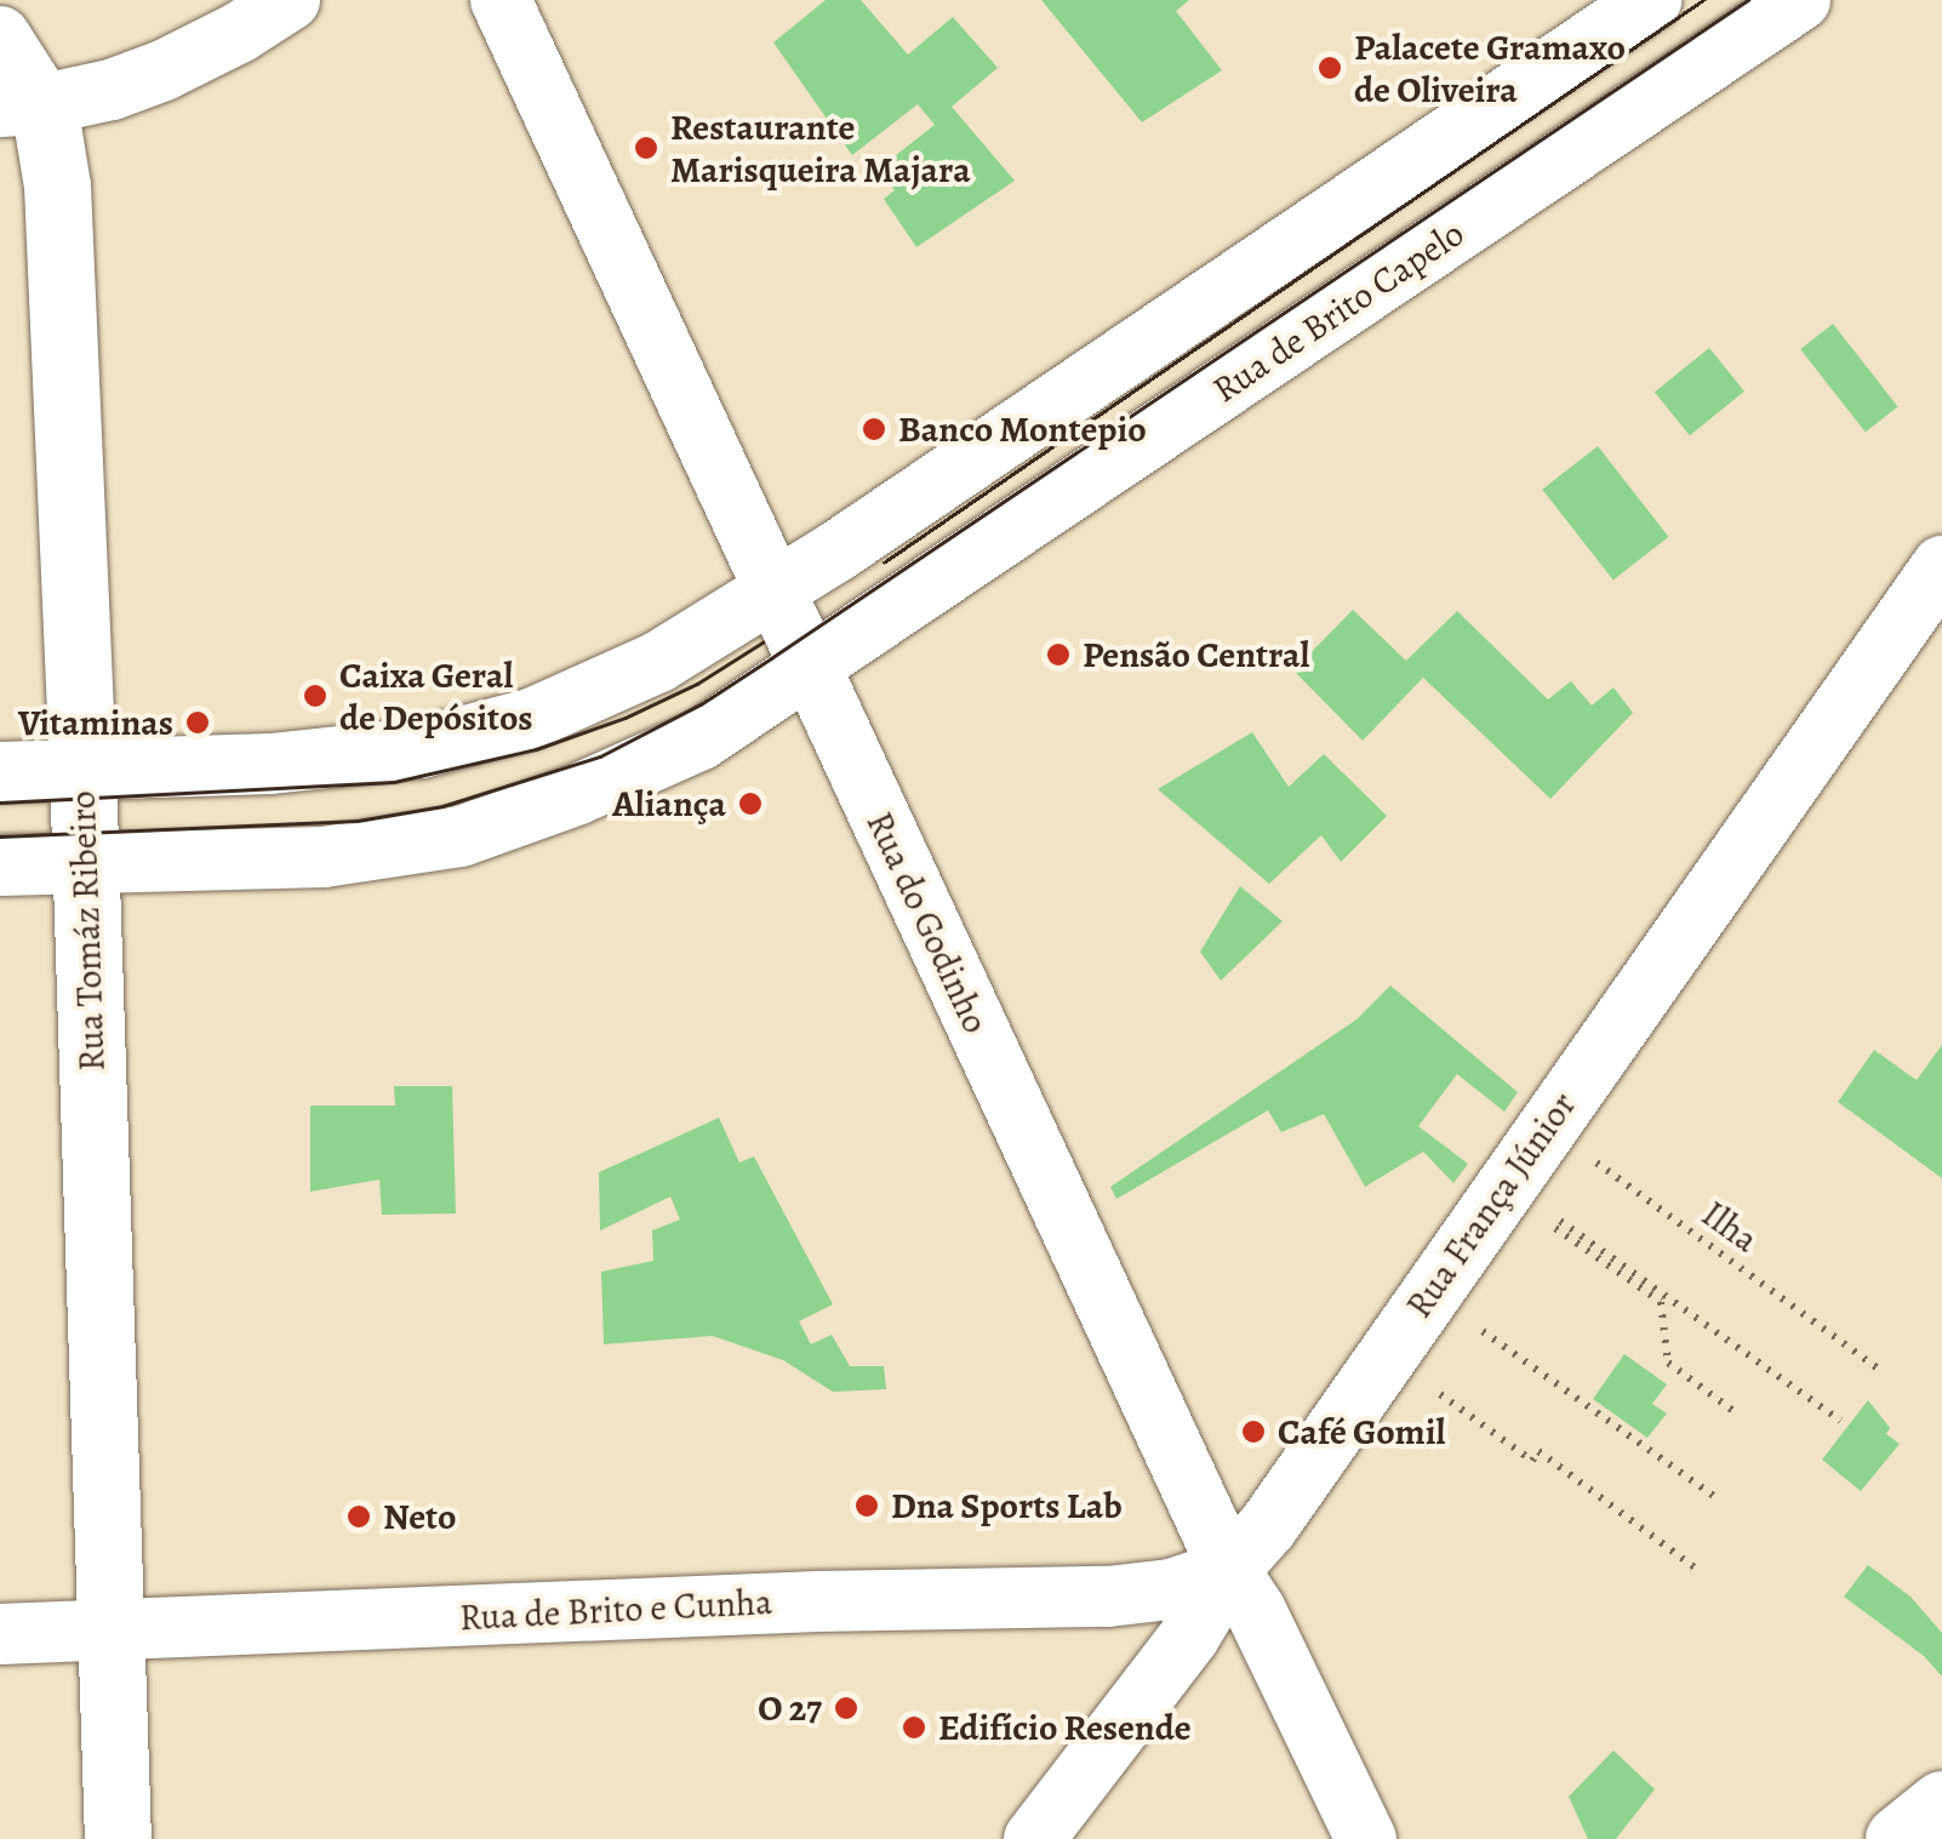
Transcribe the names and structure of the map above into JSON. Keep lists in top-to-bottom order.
{
  "streets": {
    "street": [
      "Rua de Brito Capelo",
      "Rua do Godinho",
      "Rua Tomáz Ribeiro",
      "Rua França Júnior",
      "Rua de Brito e Cunha"
    ],
    "path": ["Ilha"]
  },
  "crossings": [
    ["Rua de Brito Capelo", "Rua do Godinho"],
    ["Rua de Brito Capelo", "Rua Tomáz Ribeiro"],
    ["Rua do Godinho", "Rua França Júnior"],
    ["Rua do Godinho", "Rua de Brito e Cunha"],
    ["Rua Tomáz Ribeiro", "Rua de Brito e Cunha"],
    ["Rua França Júnior", "Ilha"],
    ["Rua França Júnior", "Rua de Brito e Cunha"]
  ],
  "places": [
    "Palacete Gramaxo de Oliveira",
    "Restaurante Marisqueira Majara",
    "Banco Montepio",
    "Pensão Central",
    "Caixa Geral de Depósitos",
    "Vitaminas",
    "Aliança",
    "Café Gomil",
    "Dna Sports Lab",
    "Neto",
    "O 27",
    "Edifício Resende"
  ]
}
